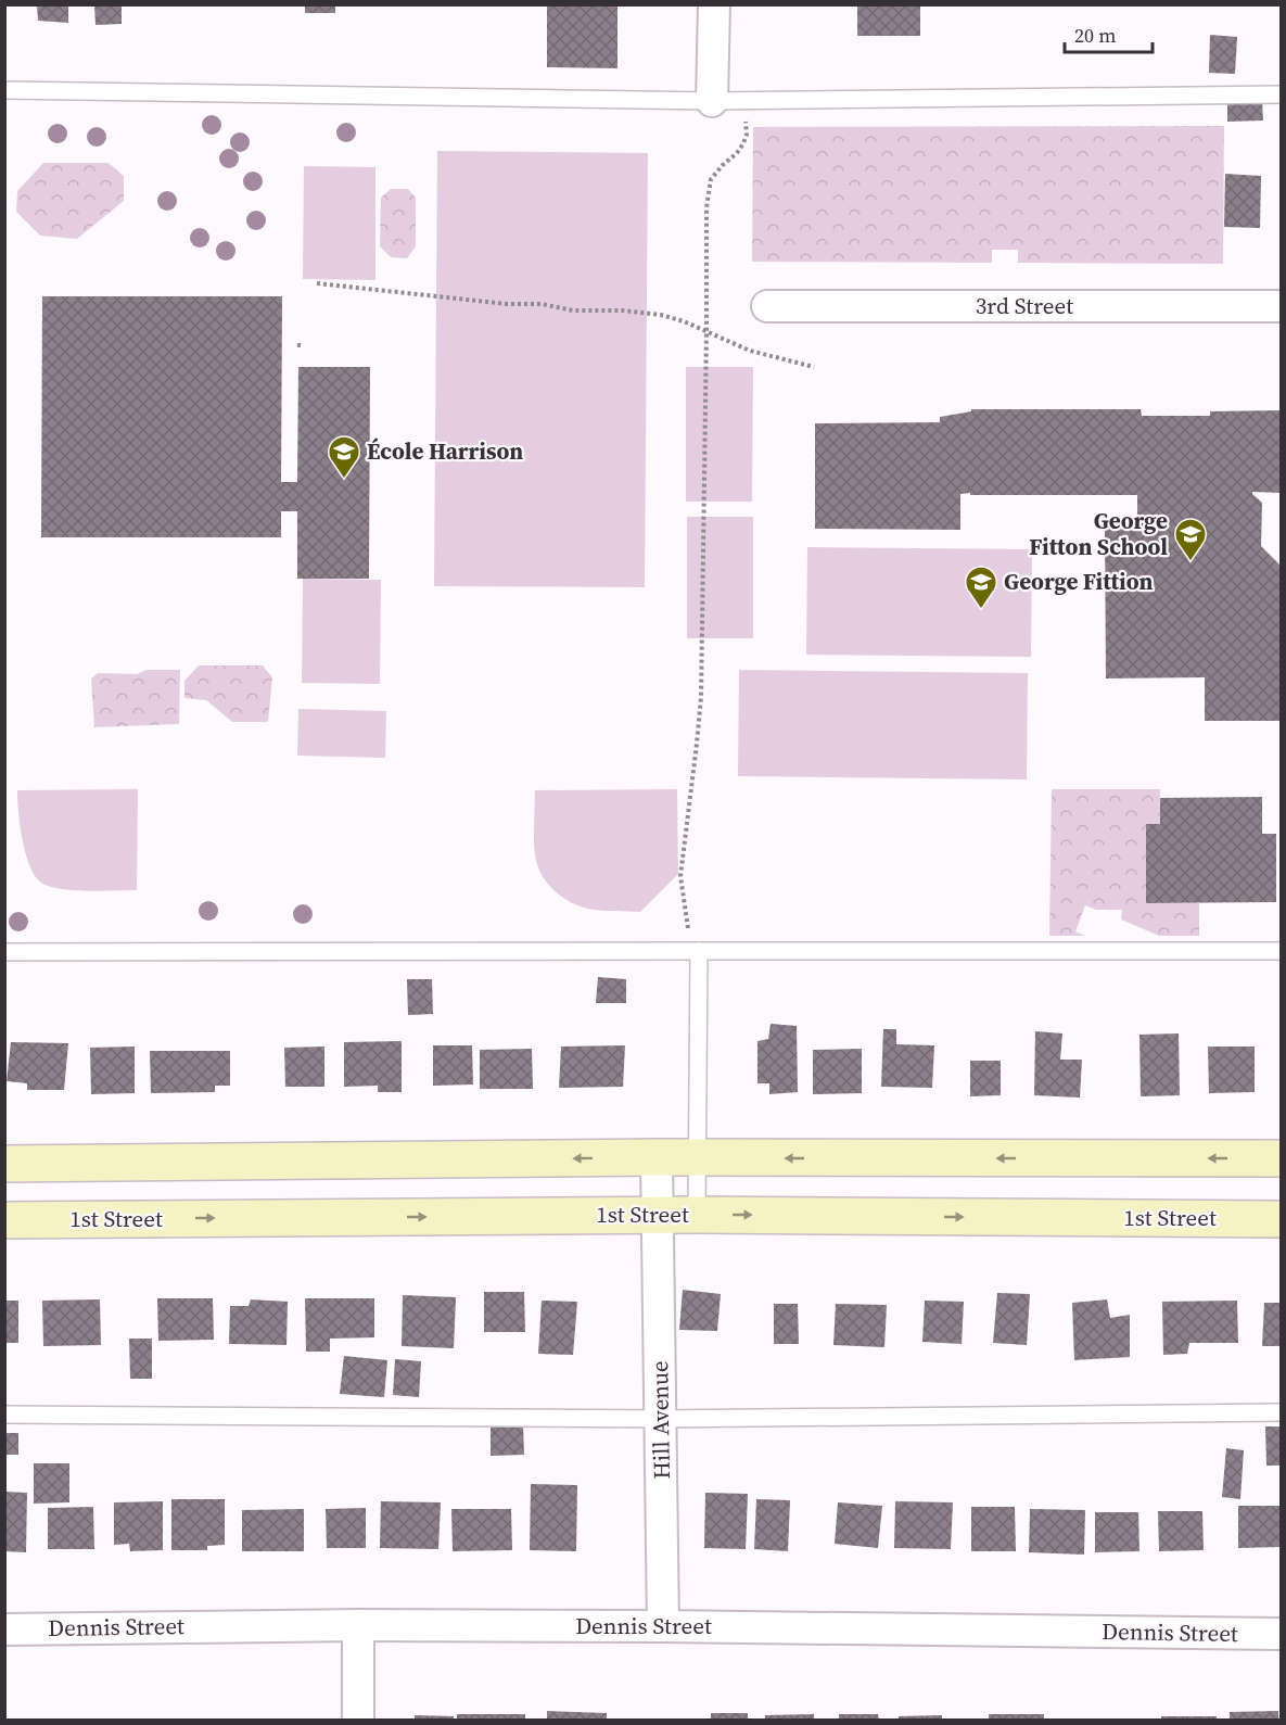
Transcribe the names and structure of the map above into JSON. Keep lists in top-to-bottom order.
{
  "streets": {
    "main road": ["1st Street"],
    "street": ["3rd Street", "Hill Avenue", "Dennis Street"]
  },
  "crossings": [
    ["1st Street", "Hill Avenue"],
    ["Hill Avenue", "Dennis Street"]
  ],
  "places": {
    "school or university": ["École Harrison", "George Fitton School", "George Fittion"]
  },
  "scale_bar": "20 m"
}
